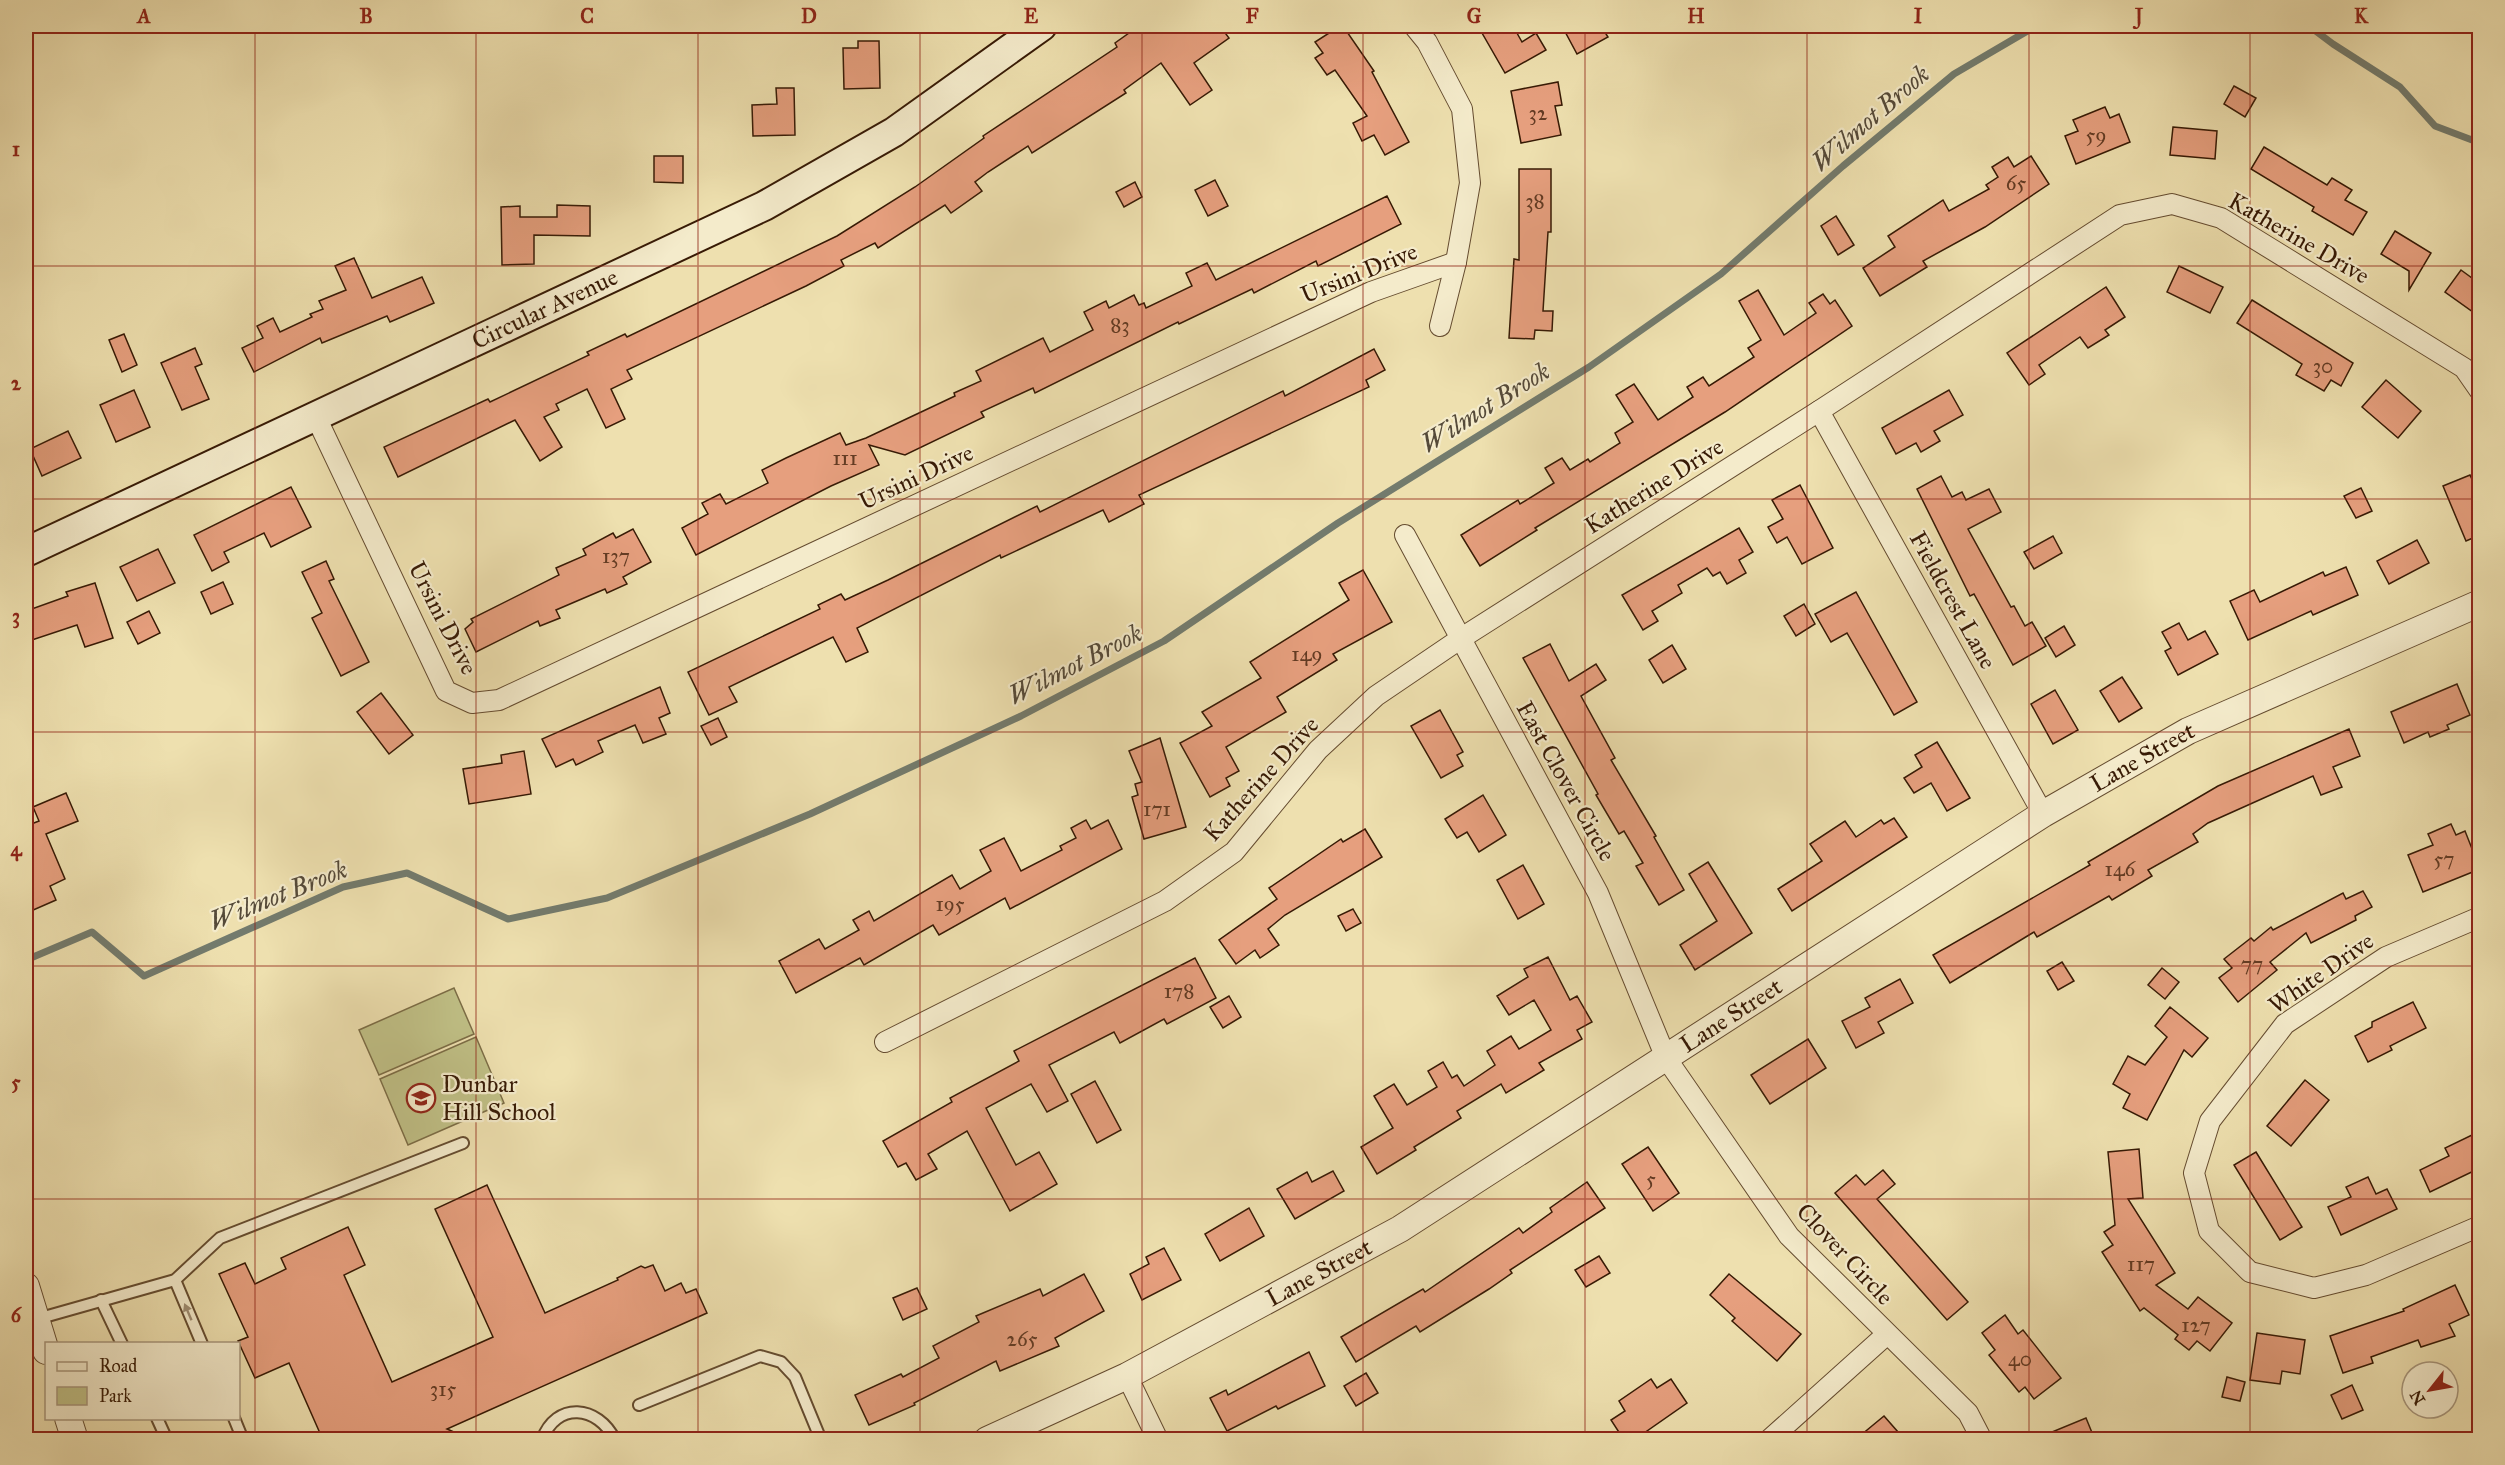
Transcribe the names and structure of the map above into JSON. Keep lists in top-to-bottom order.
{
  "streets": {
    "main road": ["Circular Avenue"],
    "street": [
      "Katherine Drive",
      "Ursini Drive",
      "Fieldcrest Lane",
      "Lane Street",
      "East Clover Circle",
      "White Drive",
      "Clover Circle"
    ]
  },
  "crossings": [
    ["Katherine Drive", "Fieldcrest Lane"],
    ["Katherine Drive", "East Clover Circle"],
    ["Ursini Drive", "Circular Avenue"],
    ["Fieldcrest Lane", "Lane Street"],
    ["Lane Street", "East Clover Circle"],
    ["Lane Street", "Clover Circle"],
    ["East Clover Circle", "Clover Circle"]
  ],
  "water": ["Wilmot Brook"],
  "places": {
    "school or university": ["Dunbar Hill School"]
  },
  "house_numbers": [
    "32",
    "59",
    "65",
    "38",
    "83",
    "30",
    "111",
    "137",
    "149",
    "171",
    "57",
    "146",
    "195",
    "77",
    "178",
    "5",
    "117",
    "127",
    "265",
    "40",
    "315"
  ],
  "legend": ["Road", "Park"],
  "north": "bottom left",
  "grid": {
    "columns": [
      "A",
      "B",
      "C",
      "D",
      "E",
      "F",
      "G",
      "H",
      "I",
      "J",
      "K"
    ],
    "rows": [
      "1",
      "2",
      "3",
      "4",
      "5",
      "6"
    ]
  }
}
